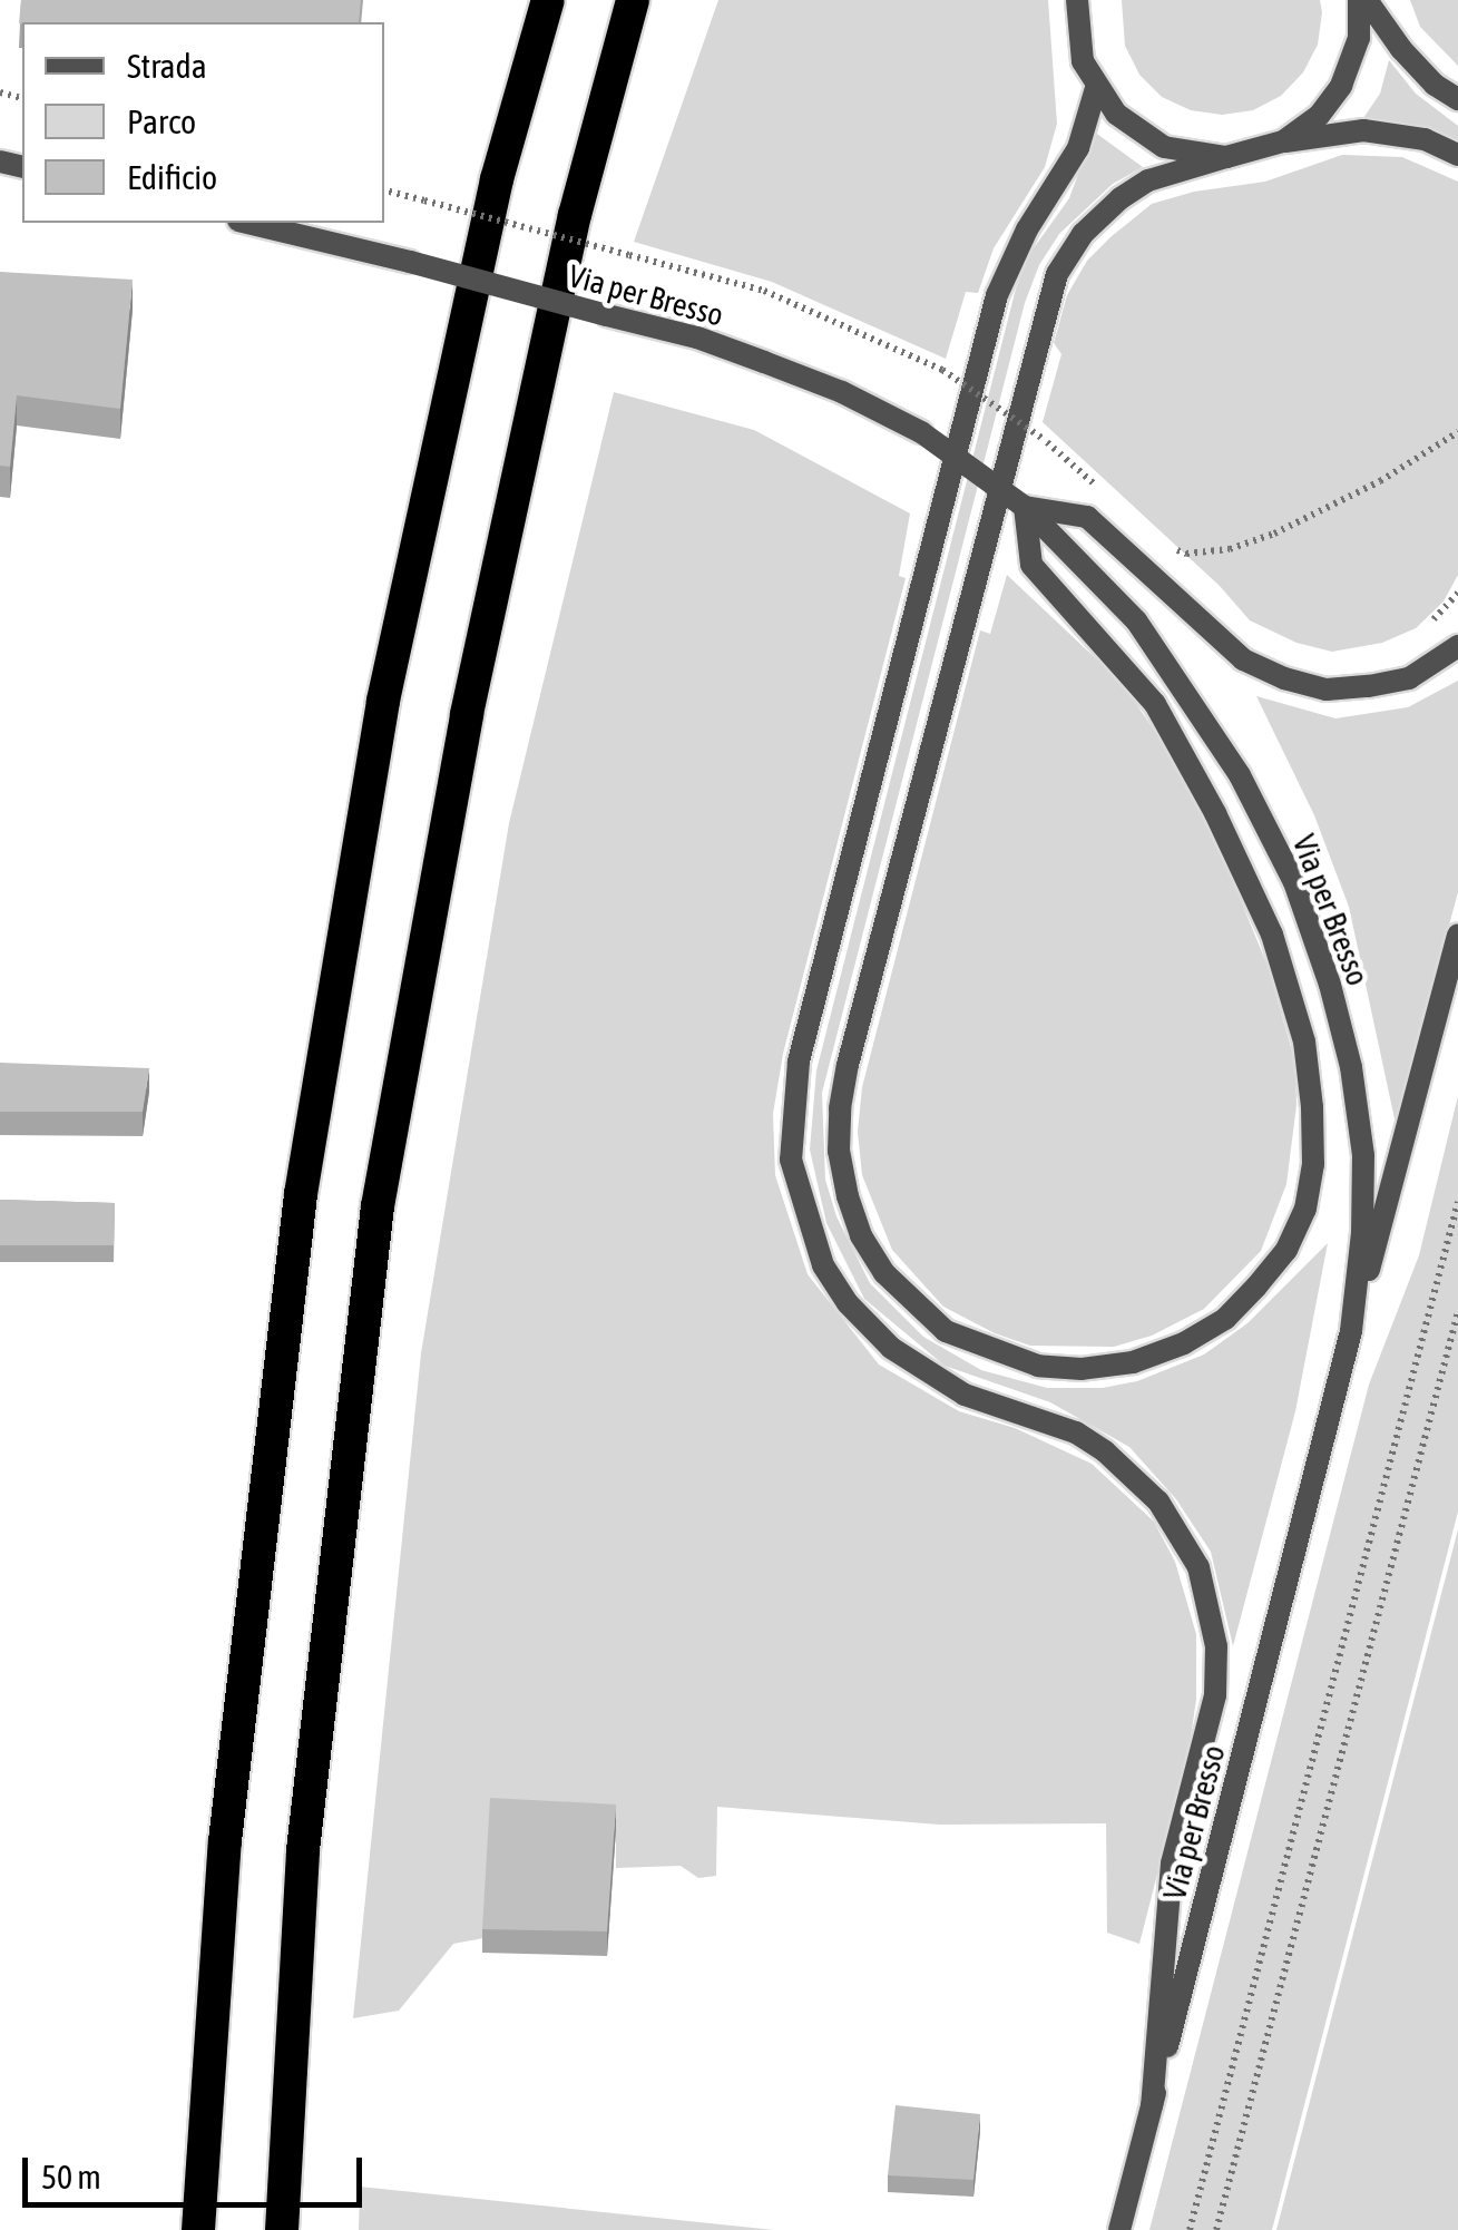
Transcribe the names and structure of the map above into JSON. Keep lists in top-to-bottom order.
{
  "streets": {
    "street": ["Via per Bresso"]
  },
  "legend": ["Strada", "Parco", "Edificio"],
  "scale_bar": "50 m"
}
